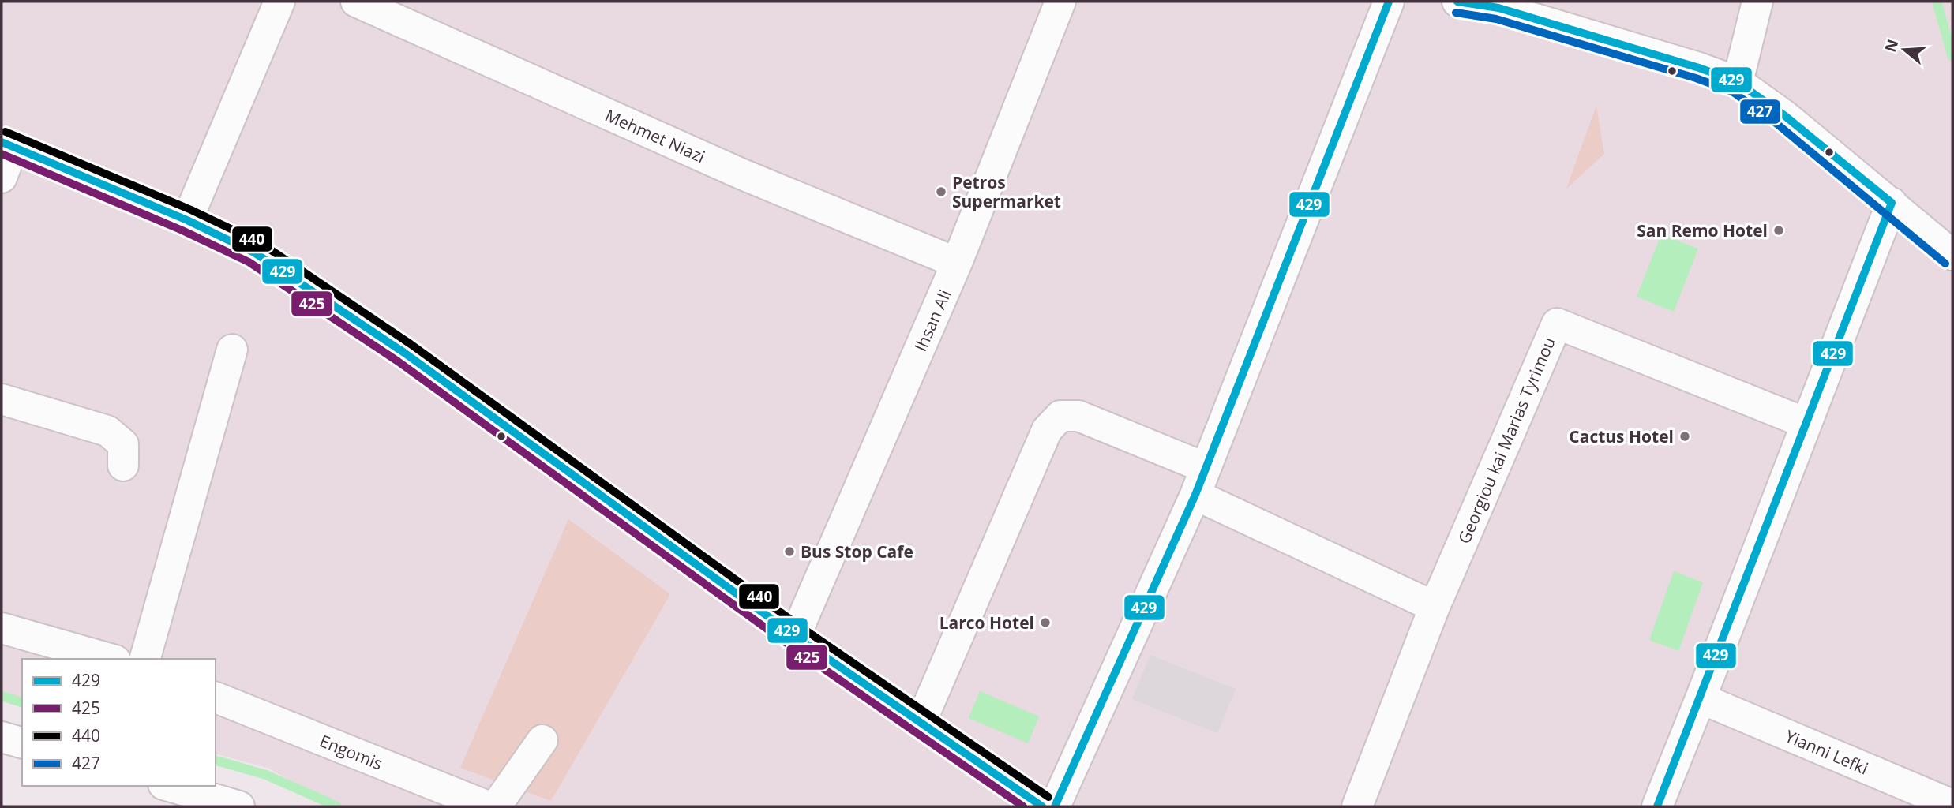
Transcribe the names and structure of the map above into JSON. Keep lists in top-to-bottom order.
{
  "streets": {
    "street": [
      "Mehmet Niazi",
      "Ihsan Ali",
      "Georgiou kai Marias Tyrimou",
      "Engomis",
      "Yianni Lefki"
    ]
  },
  "crossings": [
    ["Mehmet Niazi", "Ihsan Ali"]
  ],
  "places": [
    "Petros Supermarket",
    "San Remo Hotel",
    "Cactus Hotel",
    "Bus Stop Cafe",
    "Larco Hotel"
  ],
  "lines": [
    "transit line 429",
    "transit line 427",
    "transit line 440",
    "transit line 425"
  ],
  "legend": [
    "429",
    "425",
    "440",
    "427"
  ],
  "north": "left"
}
